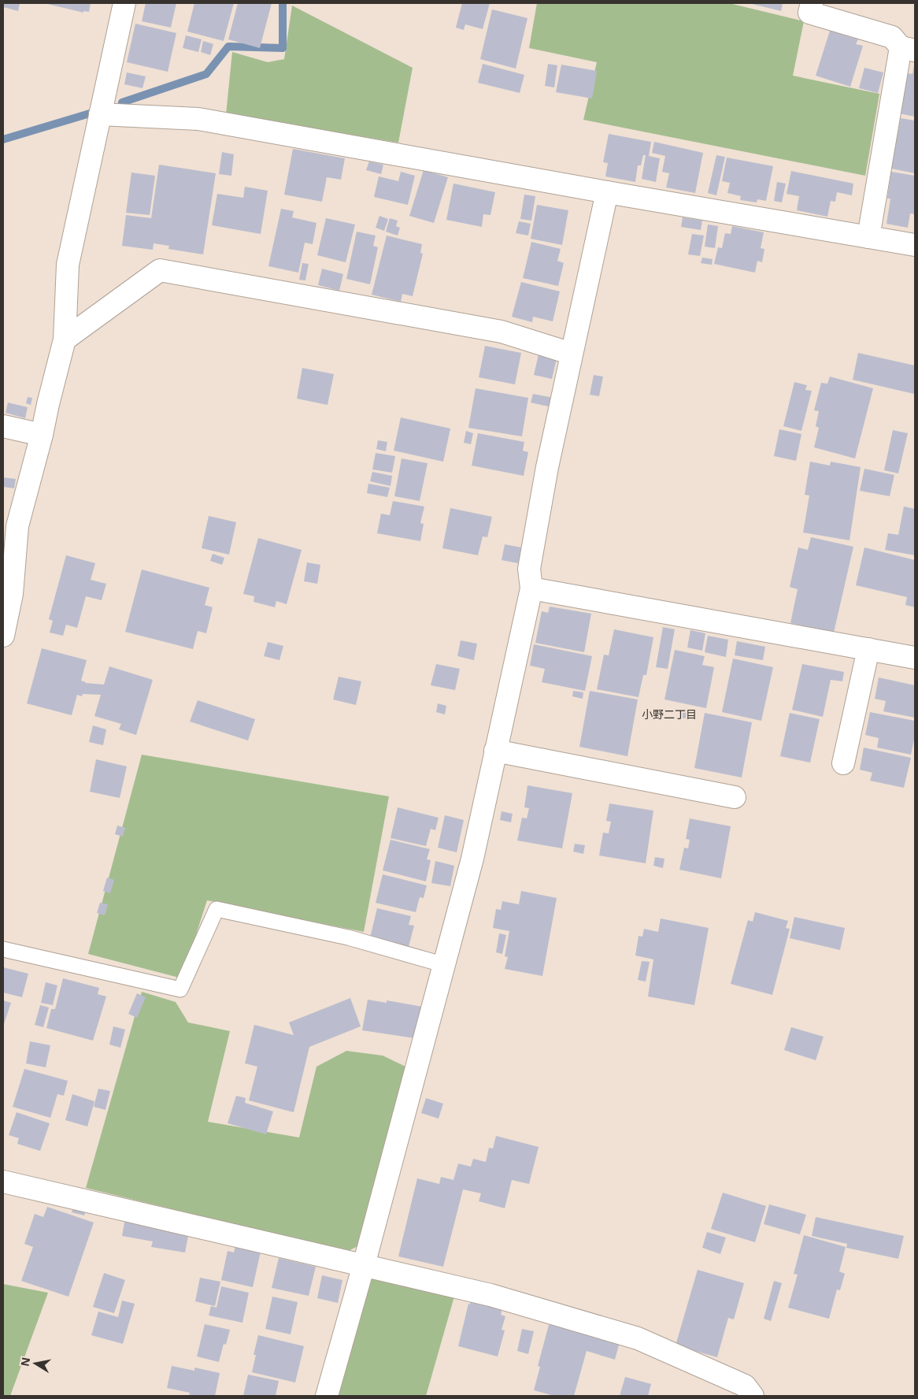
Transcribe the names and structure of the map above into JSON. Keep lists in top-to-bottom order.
{
  "districts": ["小野二丁目"],
  "north": "left"
}
